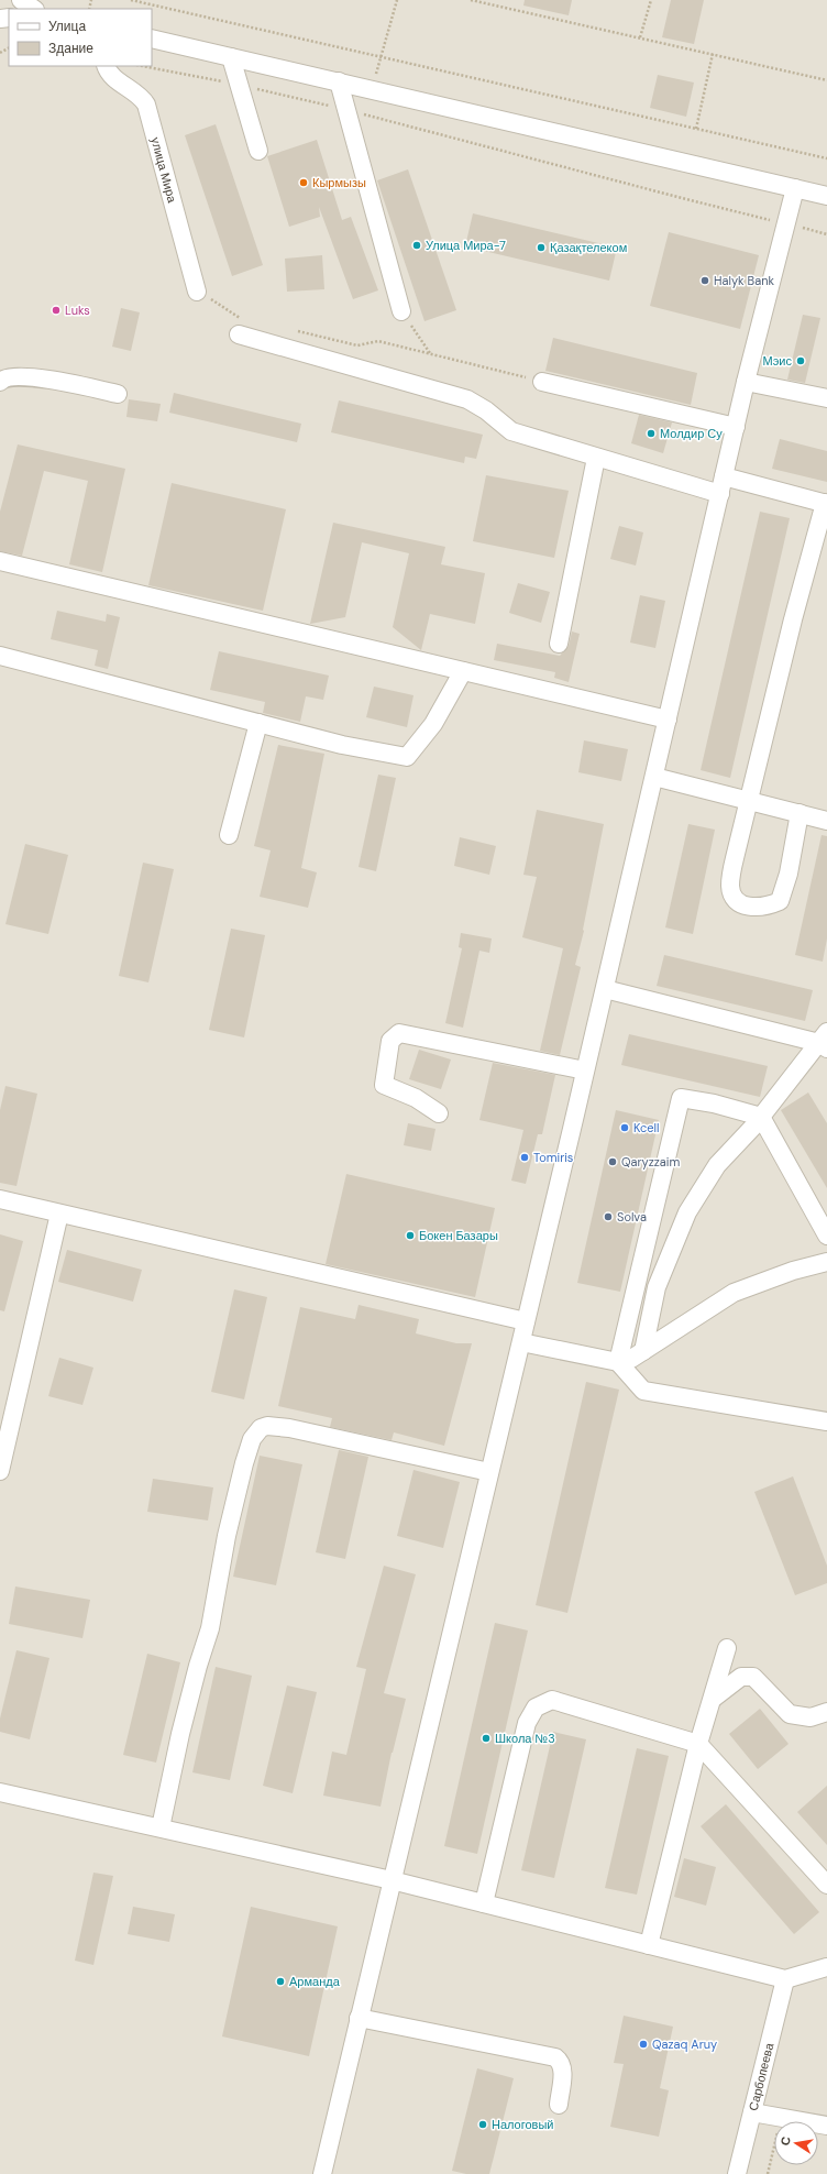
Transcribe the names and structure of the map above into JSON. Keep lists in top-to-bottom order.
{
  "streets": {
    "street": ["улица Мира", "Сарбопеева"]
  },
  "places": [
    "Кырмызы",
    "Улица Мира-7",
    "Қазақтелеком",
    "Halyk Bank",
    "Luks",
    "Мэис",
    "Молдир Су",
    "Kcell",
    "Tomiris",
    "Qaryzzaim",
    "Solva",
    "Бокен Базары",
    "Школа №3",
    "Арманда",
    "Qazaq Aruy",
    "Налоговый"
  ],
  "legend": ["Улица", "Здание"],
  "north": "left"
}
